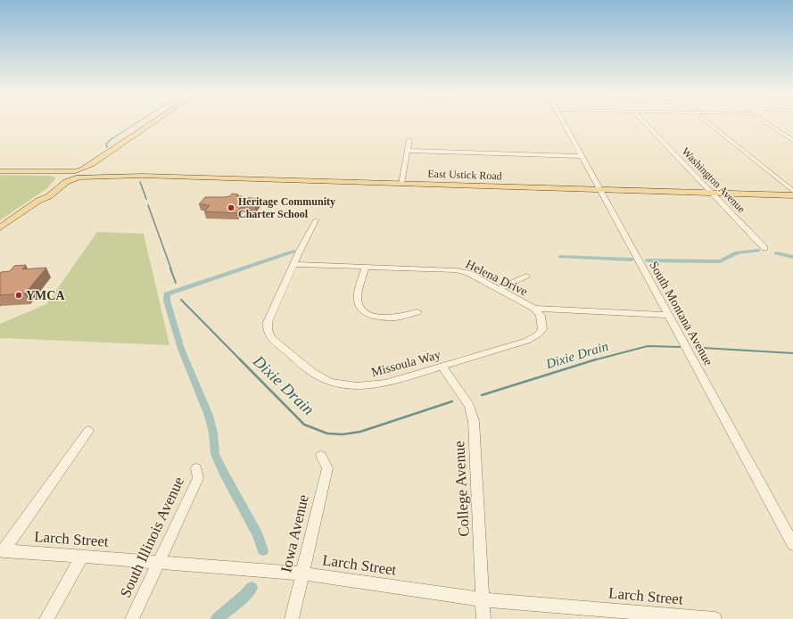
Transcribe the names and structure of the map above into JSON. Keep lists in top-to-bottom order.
{
  "streets": {
    "main road": ["East Ustick Road"],
    "street": [
      "Washington Avenue",
      "Helena Drive",
      "South Montana Avenue",
      "Missoula Way",
      "College Avenue",
      "Iowa Avenue",
      "South Illinois Avenue",
      "Larch Street"
    ]
  },
  "crossings": [
    ["East Ustick Road", "Washington Avenue"],
    ["East Ustick Road", "South Montana Avenue"],
    ["Helena Drive", "South Montana Avenue"],
    ["Helena Drive", "Missoula Way"],
    ["Missoula Way", "College Avenue"],
    ["College Avenue", "Larch Street"],
    ["Iowa Avenue", "Larch Street"],
    ["South Illinois Avenue", "Larch Street"]
  ],
  "water": ["Dixie Drain"],
  "places": ["Heritage Community Charter School", "YMCA"]
}
